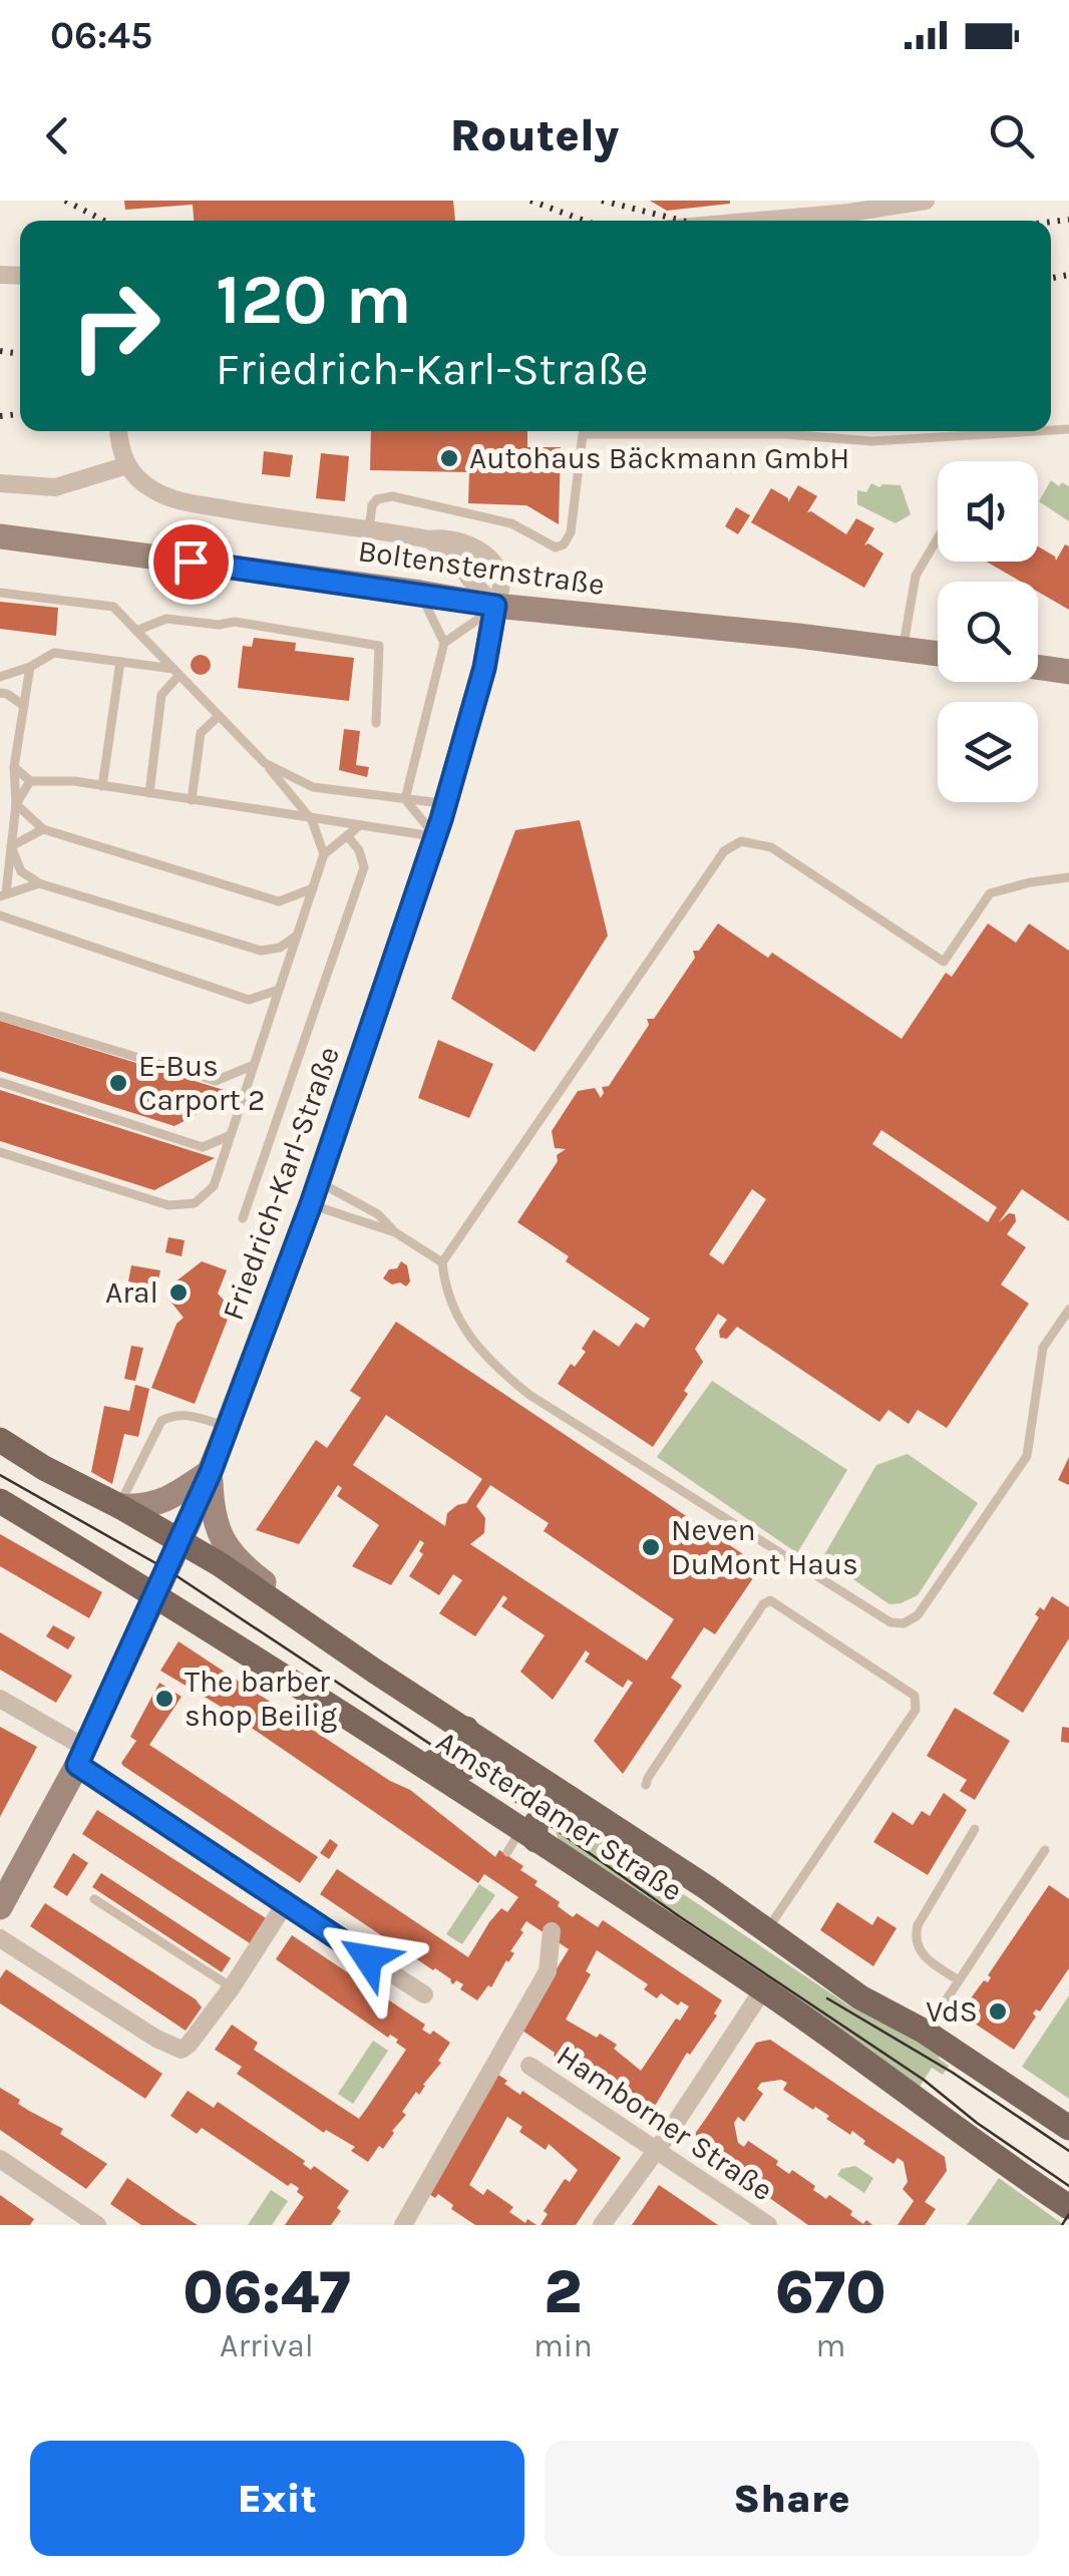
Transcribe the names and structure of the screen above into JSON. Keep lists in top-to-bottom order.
{
  "streets": {
    "main road": ["Boltensternstraße", "Friedrich-Karl-Straße", "Amsterdamer Straße"],
    "street": ["Hamborner Straße"]
  },
  "crossings": [
    ["Boltensternstraße", "Friedrich-Karl-Straße"],
    ["Friedrich-Karl-Straße", "Amsterdamer Straße"]
  ],
  "places": [
    "Autohaus Bäckmann GmbH",
    "E-Bus Carport 2",
    "Aral",
    "Neven DuMont Haus",
    "The barber shop Beilig",
    "VdS"
  ],
  "page": {
    "status": "06:45",
    "header": "Routely",
    "turn": ["120 m", "Friedrich-Karl-Straße"],
    "eta": [
      "06:47",
      "Arrival",
      "2",
      "min",
      "670",
      "m"
    ],
    "buttons": ["Exit", "Share"]
  }
}
